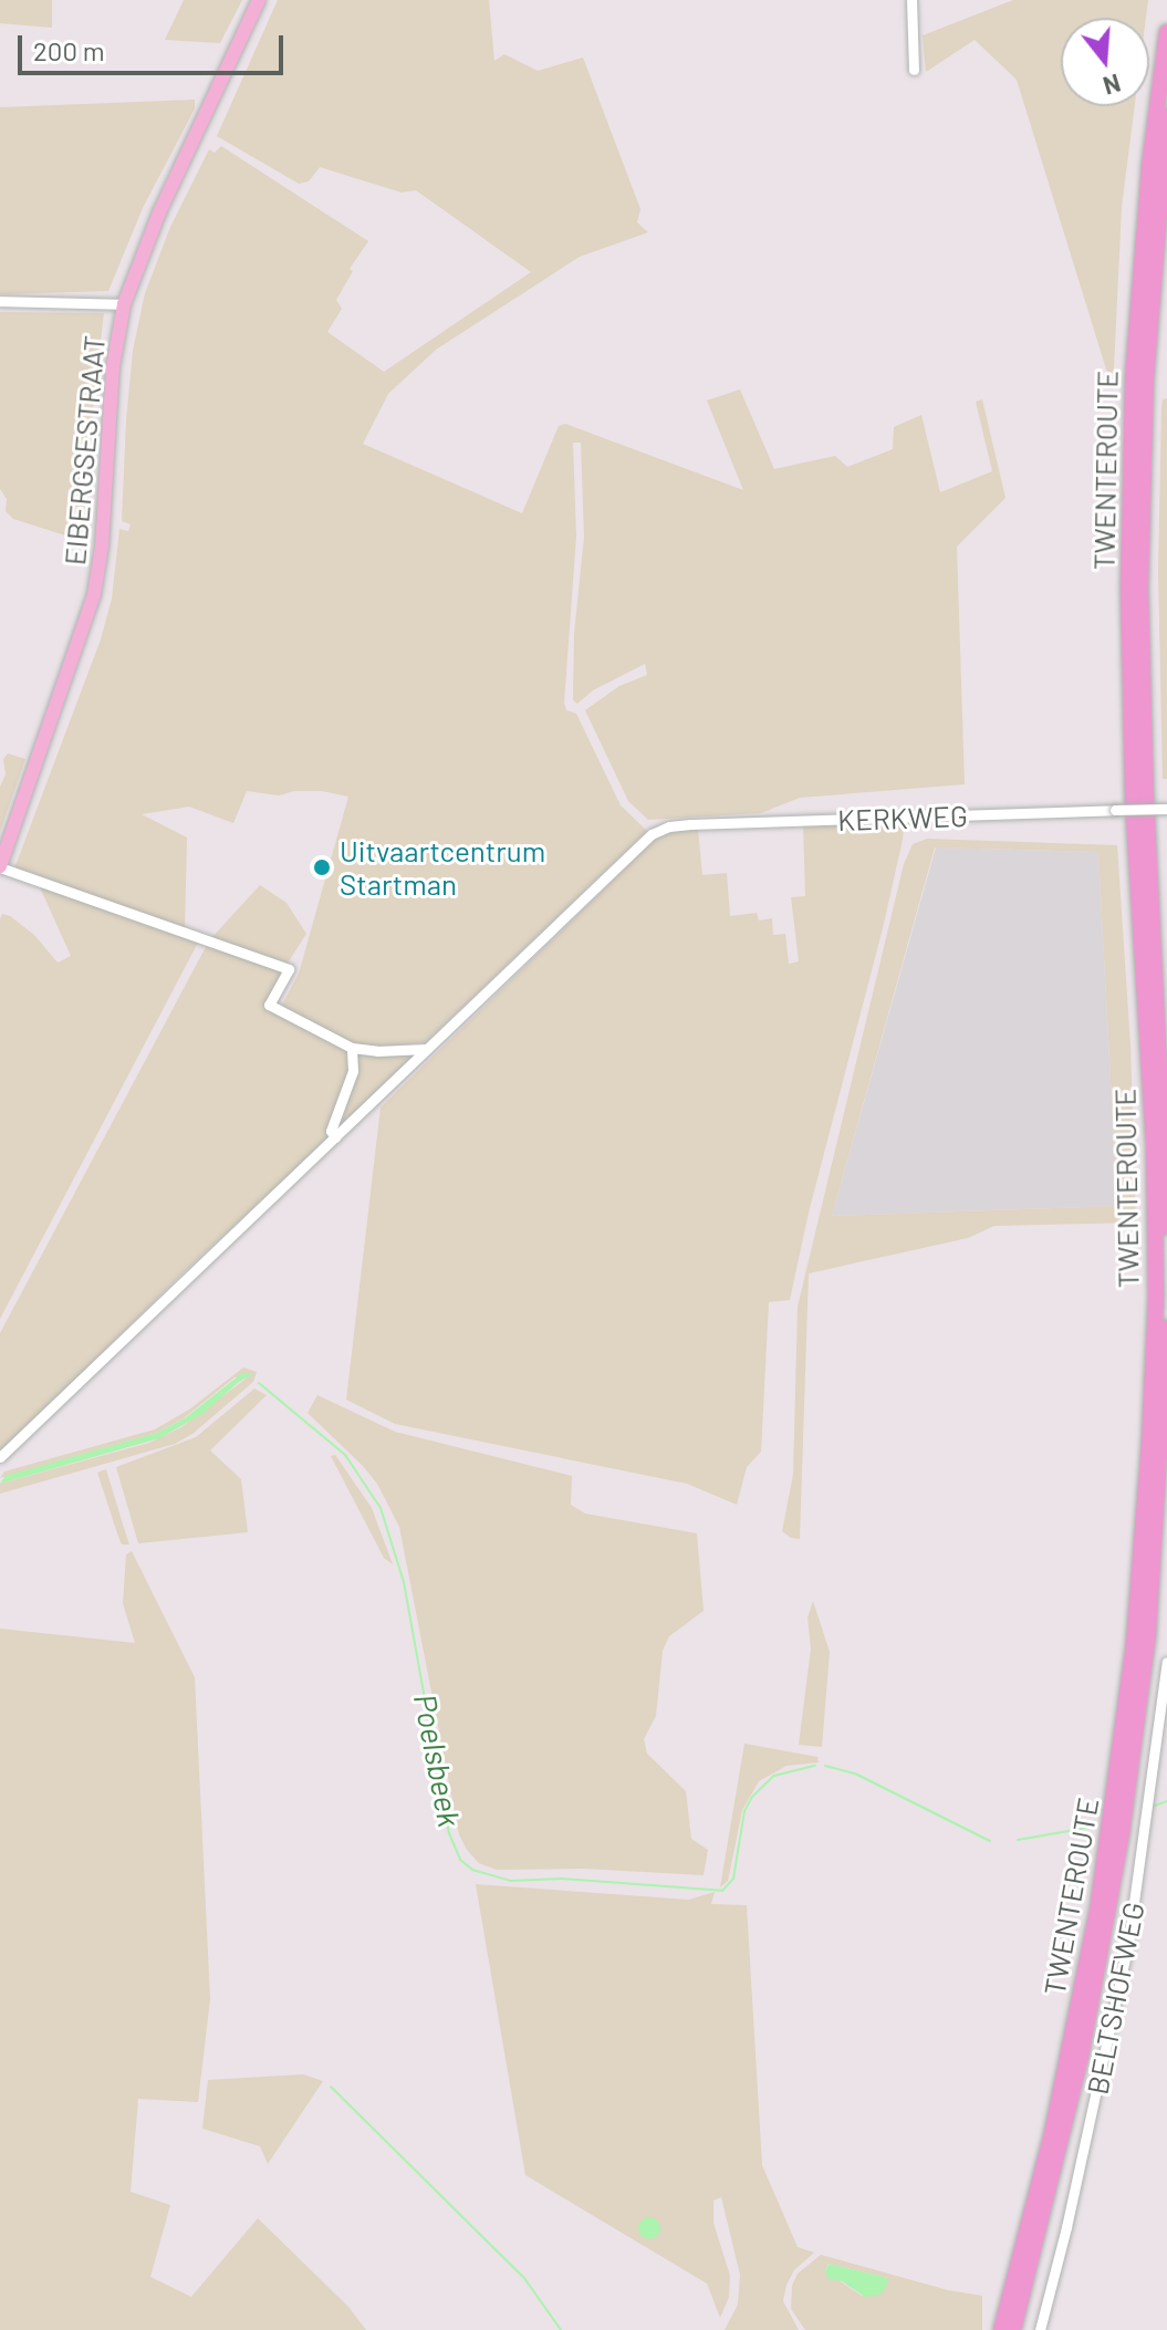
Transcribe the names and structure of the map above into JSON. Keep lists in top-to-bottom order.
{
  "streets": {
    "highway": ["TWENTEROUTE"],
    "main road": ["EIBERGSESTRAAT"],
    "street": ["KERKWEG", "BELTSHOFWEG"]
  },
  "water": ["Poelsbeek"],
  "places": ["Uitvaartcentrum Startman"],
  "scale_bar": "200 m",
  "north": "bottom"
}
